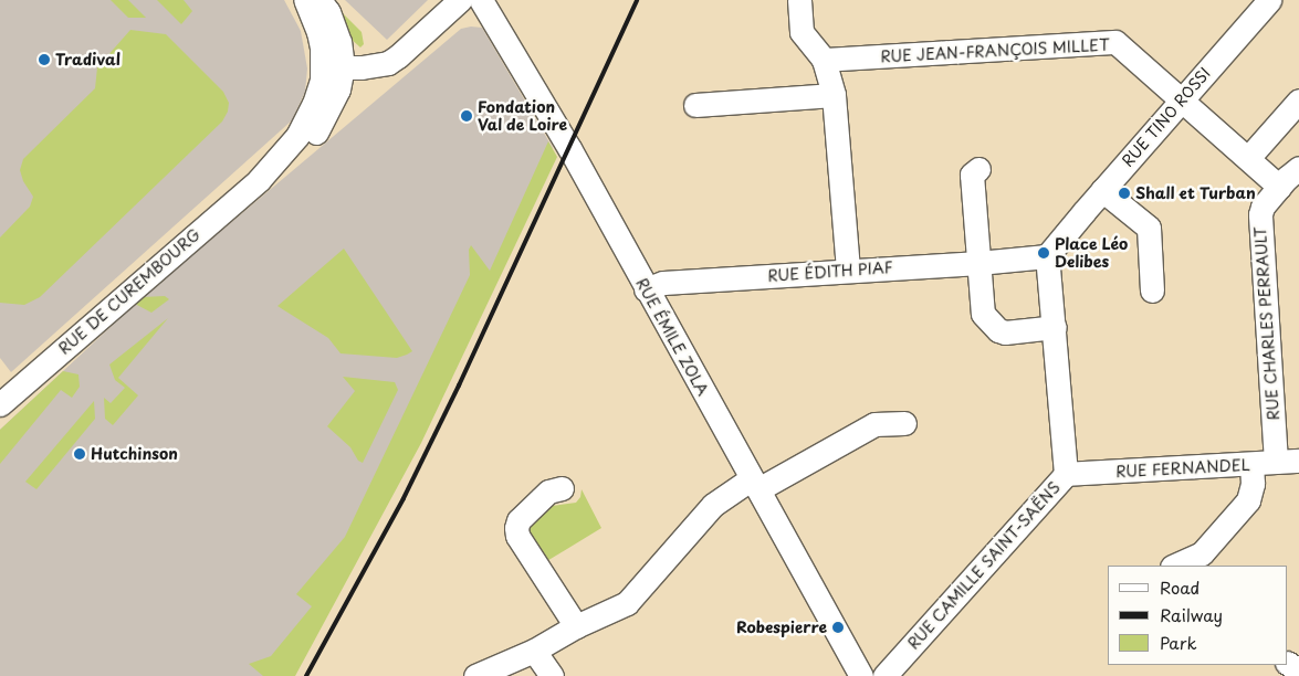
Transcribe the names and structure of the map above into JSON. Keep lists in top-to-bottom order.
{
  "streets": {
    "street": [
      "RUE JEAN-FRANÇOIS MILLET",
      "RUE TINO ROSSI",
      "RUE ÉDITH PIAF",
      "RUE DE CUREMBOURG",
      "RUE CHARLES PERRAULT",
      "RUE ÉMILE ZOLA",
      "RUE FERNANDEL",
      "RUE CAMILLE SAINT-SAËNS"
    ]
  },
  "crossings": [
    ["RUE JEAN-FRANÇOIS MILLET", "RUE TINO ROSSI"],
    ["RUE JEAN-FRANÇOIS MILLET", "RUE CHARLES PERRAULT"],
    ["RUE TINO ROSSI", "RUE ÉDITH PIAF"],
    ["RUE TINO ROSSI", "RUE CAMILLE SAINT-SAËNS"],
    ["RUE ÉDITH PIAF", "RUE ÉMILE ZOLA"],
    ["RUE ÉDITH PIAF", "RUE CAMILLE SAINT-SAËNS"],
    ["RUE CHARLES PERRAULT", "RUE FERNANDEL"],
    ["RUE FERNANDEL", "RUE CAMILLE SAINT-SAËNS"]
  ],
  "places": [
    "Tradival",
    "Fondation Val de Loire",
    "Shall et Turban",
    "Place Léo Delibes",
    "Hutchinson",
    "Robespierre"
  ],
  "legend": ["Road", "Railway", "Park"]
}
